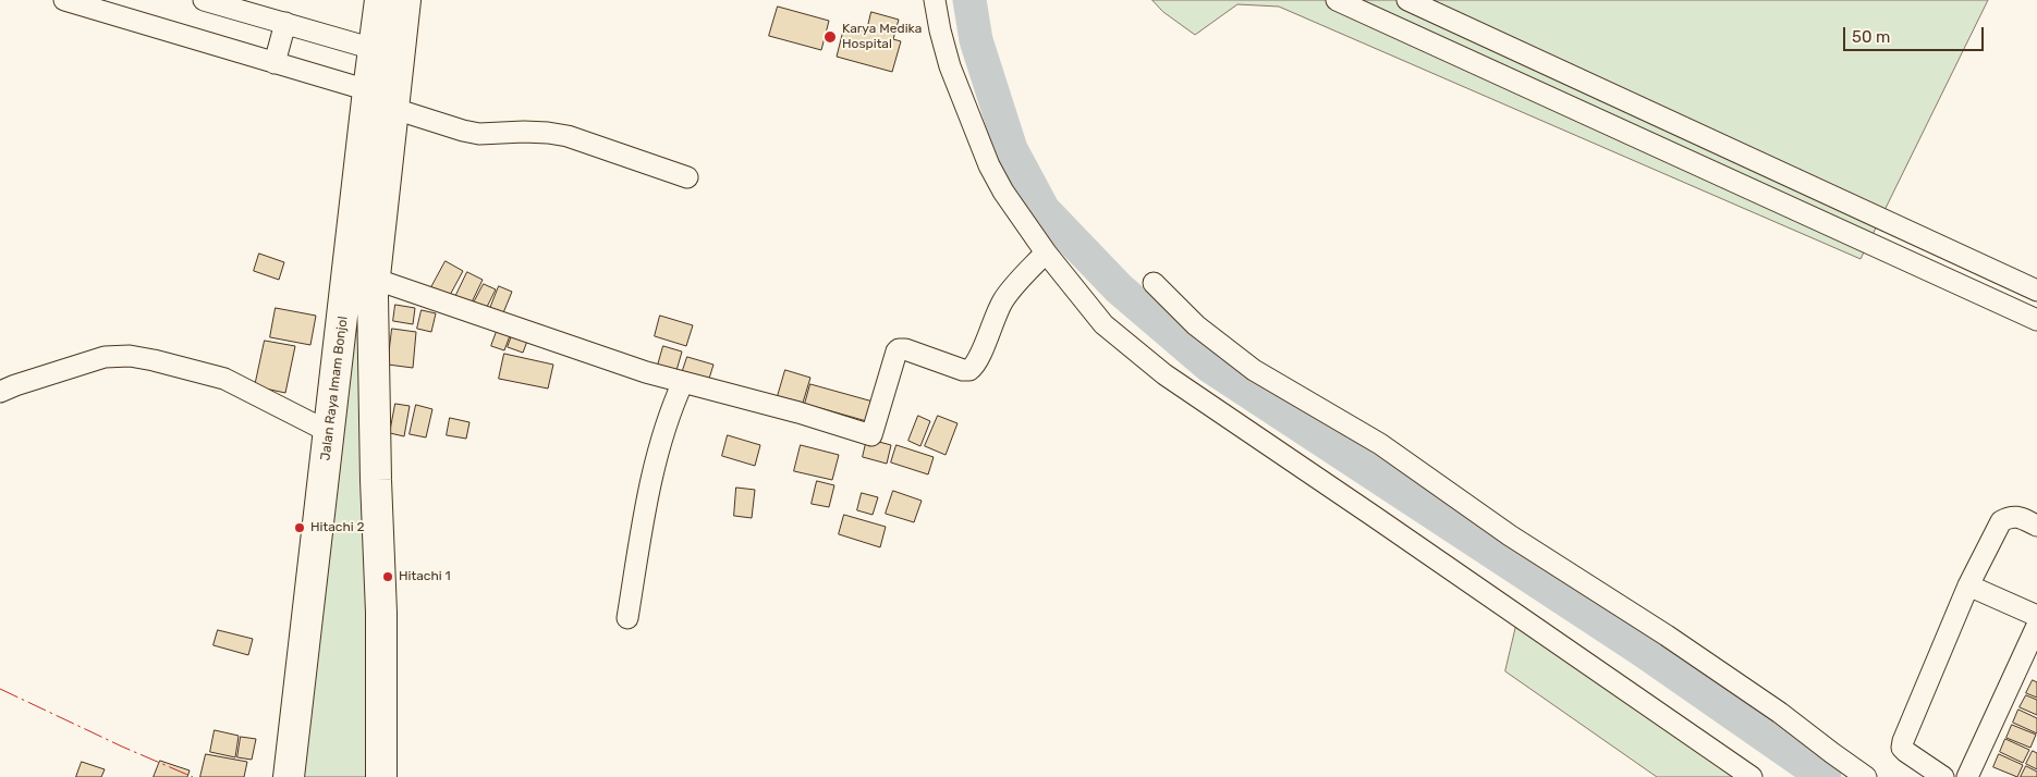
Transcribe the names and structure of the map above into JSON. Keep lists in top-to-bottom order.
{
  "streets": {
    "highway": ["Jalan Raya Imam Bonjol"]
  },
  "places": ["Karya Medika Hospital", "Hitachi 2", "Hitachi 1"],
  "scale_bar": "50 m"
}
